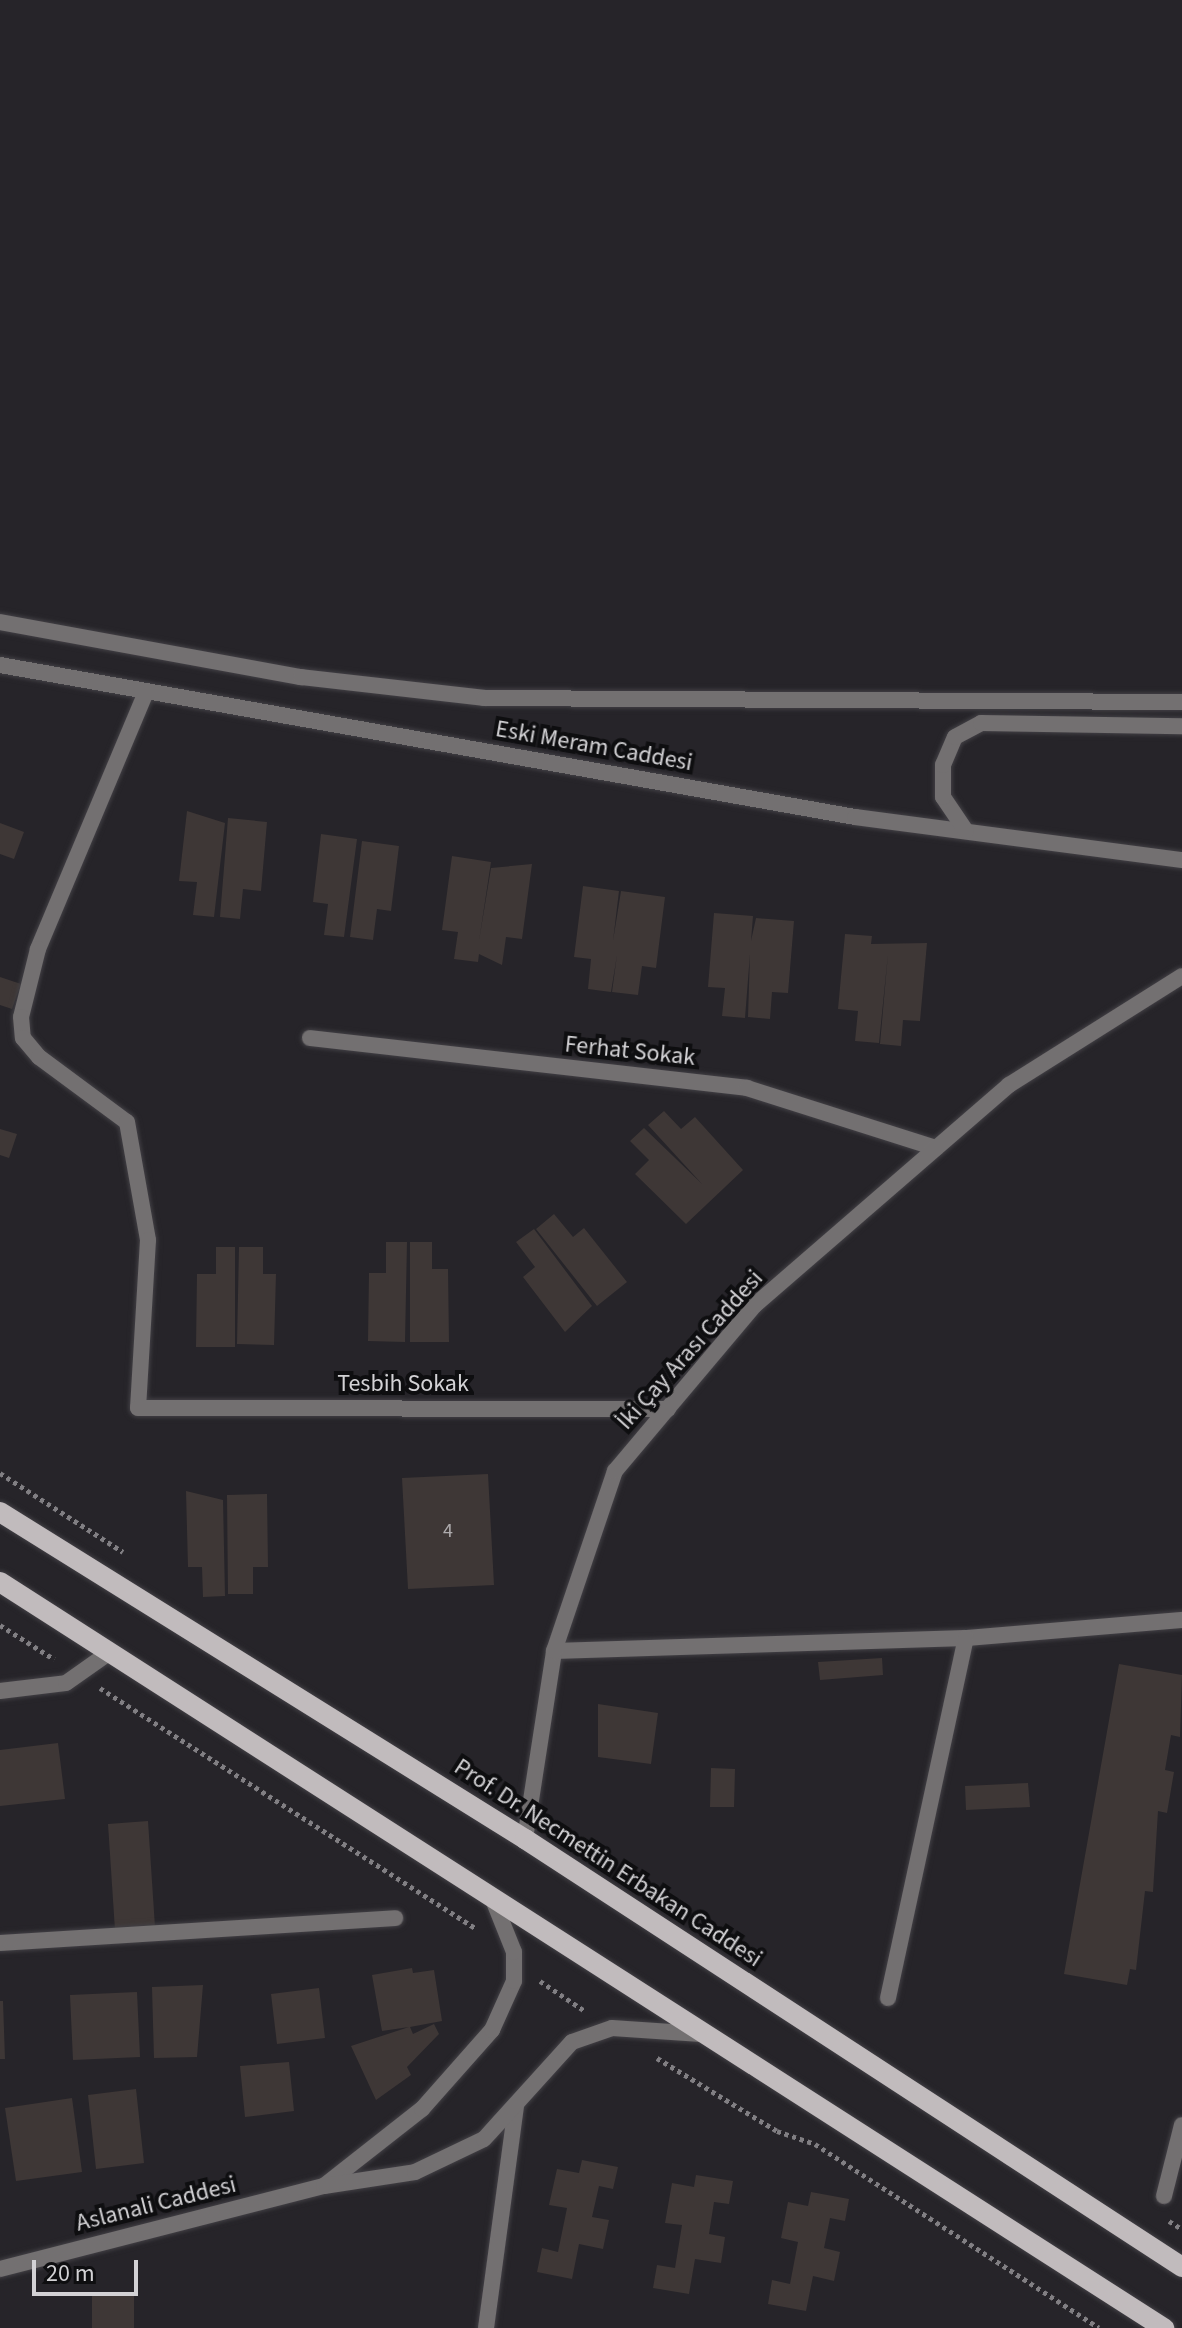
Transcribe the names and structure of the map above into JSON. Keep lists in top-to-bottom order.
{
  "streets": {
    "main road": ["Prof. Dr. Necmettin Erbakan Caddesi"],
    "street": [
      "Eski Meram Caddesi",
      "Ferhat Sokak",
      "İki Çay Arası Caddesi",
      "Tesbih Sokak",
      "Aslanali Caddesi"
    ]
  },
  "crossings": [
    ["Eski Meram Caddesi", "Tesbih Sokak"],
    ["Ferhat Sokak", "İki Çay Arası Caddesi"],
    ["İki Çay Arası Caddesi", "Tesbih Sokak"],
    ["İki Çay Arası Caddesi", "Prof. Dr. Necmettin Erbakan Caddesi"]
  ],
  "house_numbers": ["4"],
  "scale_bar": "20 m"
}
